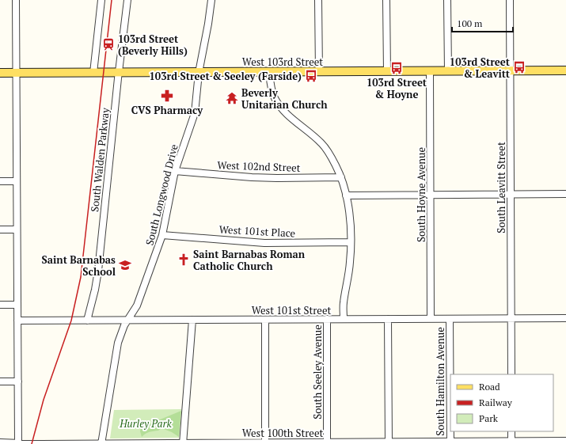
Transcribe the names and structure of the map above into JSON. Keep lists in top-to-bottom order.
{
  "streets": {
    "main road": ["West 103rd Street"],
    "street": [
      "South Walden Parkway",
      "West 102nd Street",
      "South Leavitt Street",
      "South Longwood Drive",
      "South Hoyne Avenue",
      "West 101st Place",
      "West 101st Street",
      "South Seeley Avenue",
      "South Hamilton Avenue",
      "West 100th Street"
    ]
  },
  "crossings": [
    ["West 103rd Street", "South Walden Parkway"],
    ["West 103rd Street", "South Leavitt Street"],
    ["West 103rd Street", "South Longwood Drive"],
    ["West 103rd Street", "South Hoyne Avenue"],
    ["South Walden Parkway", "West 101st Street"],
    ["West 102nd Street", "South Longwood Drive"],
    ["South Leavitt Street", "West 101st Street"],
    ["South Longwood Drive", "West 101st Place"],
    ["South Longwood Drive", "West 101st Street"],
    ["South Longwood Drive", "West 100th Street"],
    ["South Hoyne Avenue", "West 101st Street"],
    ["West 101st Street", "South Seeley Avenue"],
    ["West 101st Street", "South Hamilton Avenue"],
    ["South Seeley Avenue", "West 100th Street"],
    ["South Hamilton Avenue", "West 100th Street"]
  ],
  "parks": ["Hurley Park"],
  "places": {
    "station": ["103rd Street (Beverly Hills)"],
    "bus stop": ["103rd Street & Leavitt", "103rd Street & Hoyne", "103rd Street & Seeley (Farside)"],
    "pharmacy": ["CVS Pharmacy"],
    "temple": ["Beverly Unitarian Church"],
    "church": ["Saint Barnabas Roman Catholic Church"],
    "school or university": ["Saint Barnabas School"]
  },
  "legend": ["Road", "Railway", "Park"],
  "scale_bar": "100 m"
}
